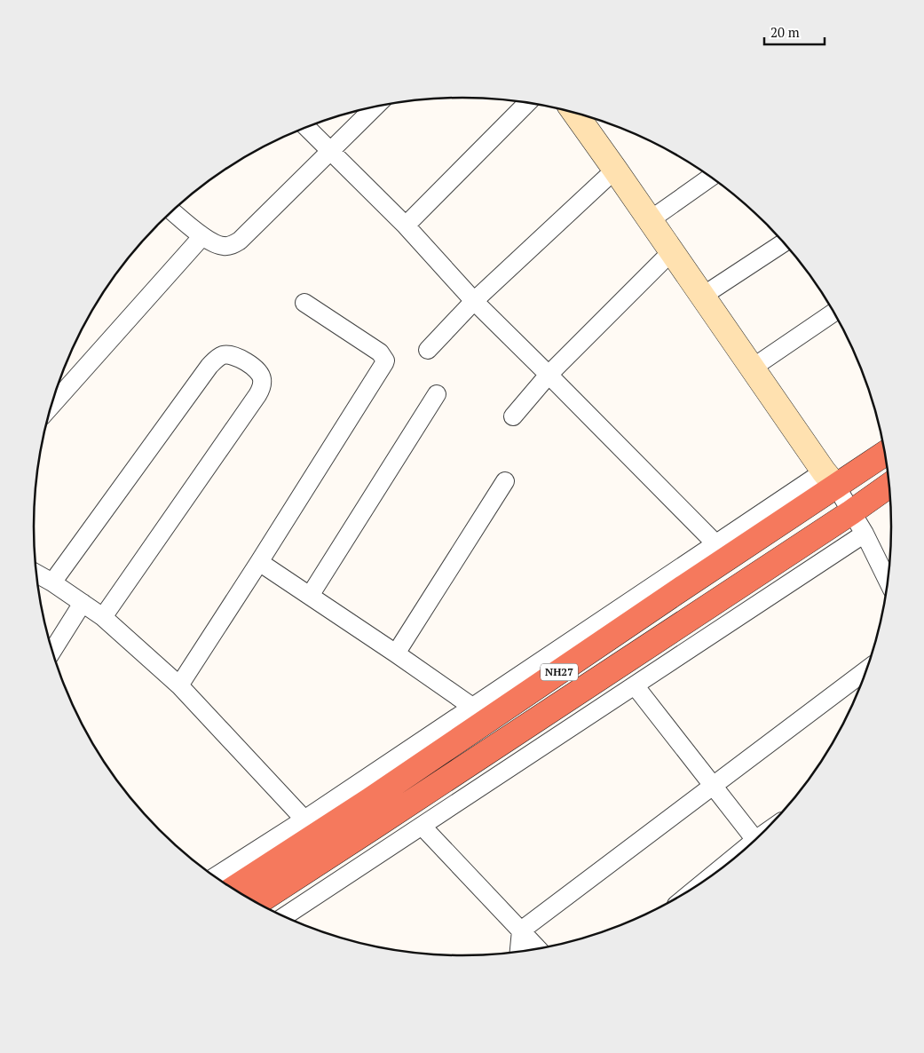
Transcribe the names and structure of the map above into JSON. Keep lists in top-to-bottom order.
{
  "streets": {
    "highway": ["NH27"]
  },
  "scale_bar": "20 m"
}
